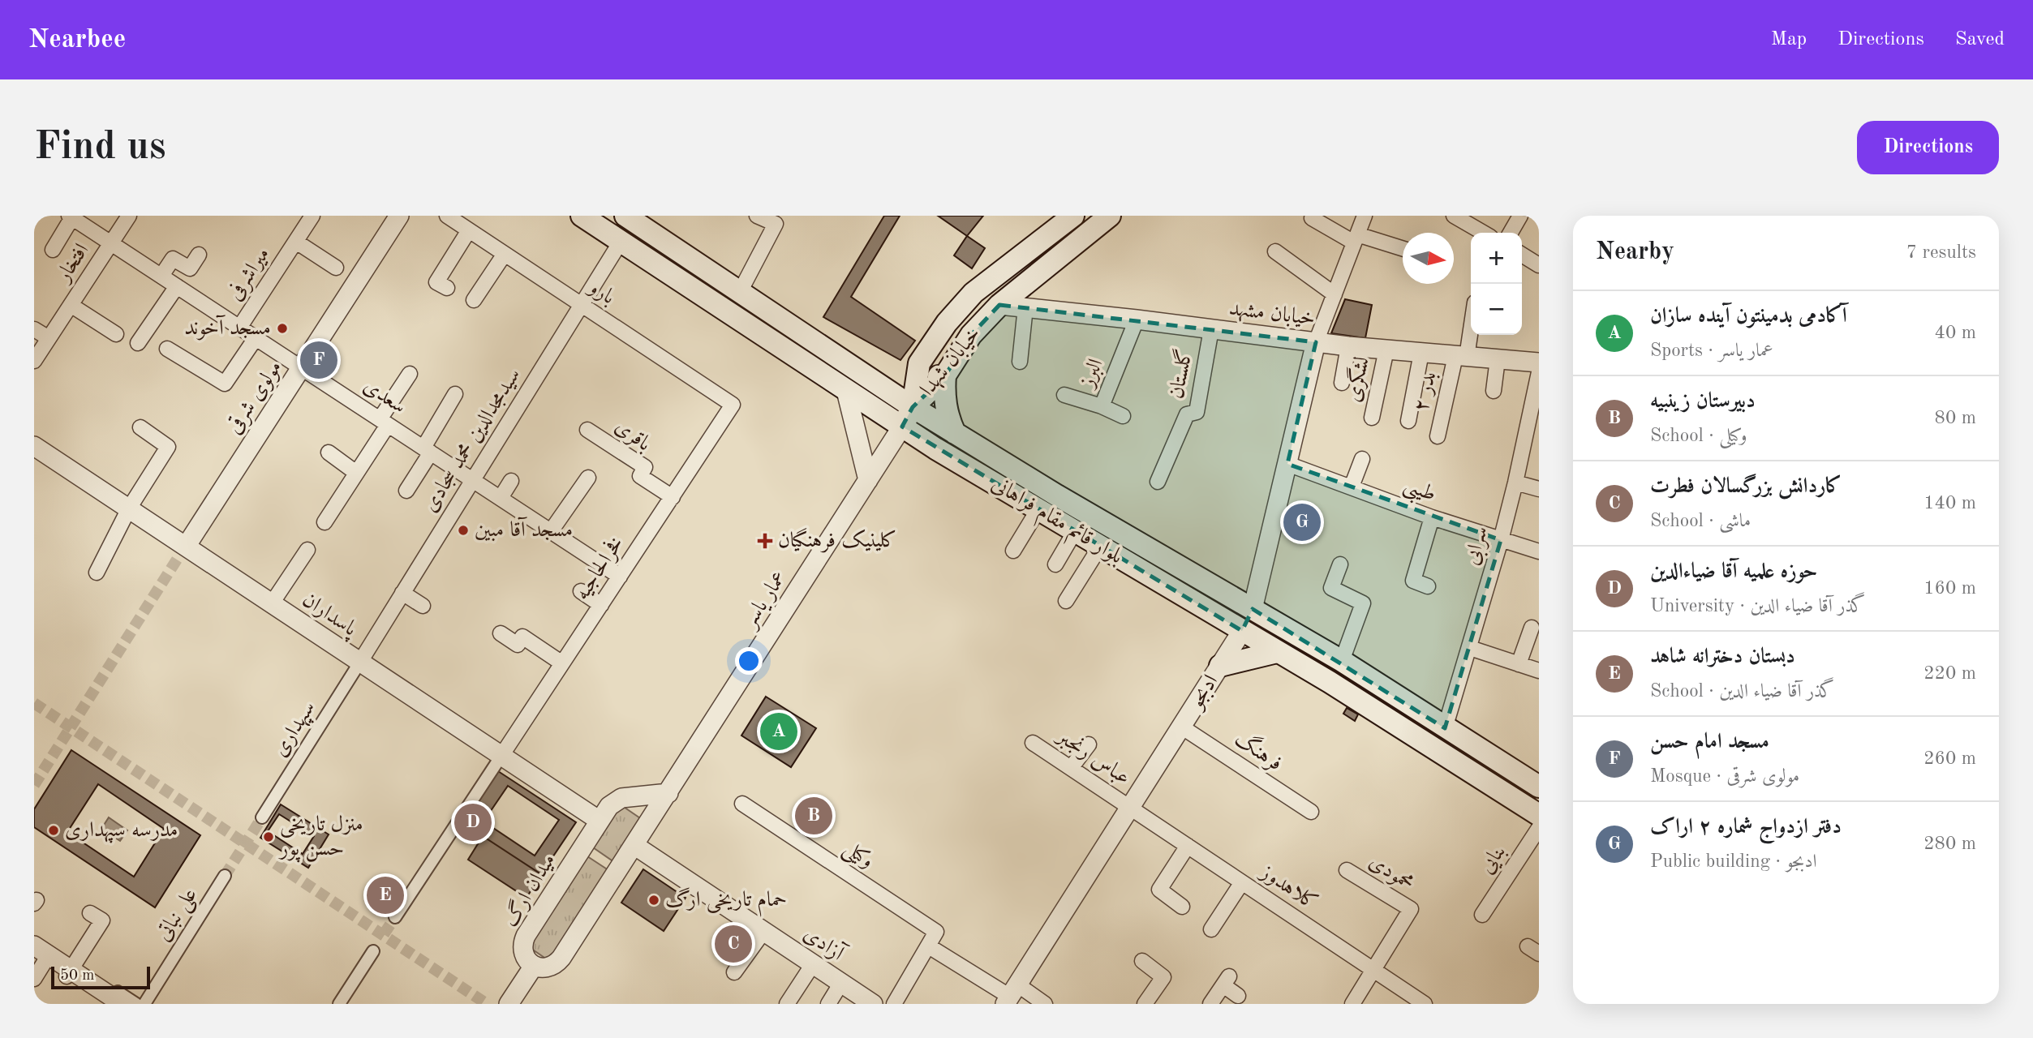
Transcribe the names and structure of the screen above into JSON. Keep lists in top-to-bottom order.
{
  "streets": {
    "main road": ["خیابان شهدا", "بلوار قائم مقام فراهانی", "ادبجو"],
    "street": [
      "افتخار",
      "میراشرفی",
      "بارو",
      "خیابان مشهد",
      "البرز",
      "گلستان",
      "لشگری",
      "بدر ۲",
      "سعدی",
      "مولوی شرقی",
      "باقری",
      "سیدمجدالدین محمد سجادی",
      "طیبی",
      "سرابی",
      "فخرالحاجیه",
      "عمار یاسر",
      "پاسداران",
      "سپهداری",
      "فرهنگ",
      "عباس رنجبر",
      "وکیلی",
      "بنایی",
      "محمودی",
      "کلاهدوز",
      "میدان ارگ",
      "علی نباتی",
      "آزادی"
    ]
  },
  "crossings": [
    ["افتخار", "سعدی"],
    ["میراشرفی", "سعدی"],
    ["بارو", "سیدمجدالدین محمد سجادی"],
    ["بارو", "فخرالحاجیه"],
    ["خیابان مشهد", "خیابان شهدا"],
    ["خیابان مشهد", "البرز"],
    ["خیابان مشهد", "گلستان"],
    ["خیابان مشهد", "لشگری"],
    ["خیابان مشهد", "بدر ۲"],
    ["خیابان مشهد", "ادبجو"],
    ["خیابان شهدا", "بلوار قائم مقام فراهانی"],
    ["سعدی", "مولوی شرقی"],
    ["سعدی", "سیدمجدالدین محمد سجادی"],
    ["سعدی", "فخرالحاجیه"],
    ["مولوی شرقی", "پاسداران"],
    ["باقری", "فخرالحاجیه"],
    ["سیدمجدالدین محمد سجادی", "بلوار قائم مقام فراهانی"],
    ["سیدمجدالدین محمد سجادی", "پاسداران"],
    ["سیدمجدالدین محمد سجادی", "سپهداری"],
    ["طیبی", "سرابی"],
    ["طیبی", "ادبجو"],
    ["بلوار قائم مقام فراهانی", "سرابی"],
    ["بلوار قائم مقام فراهانی", "عمار یاسر"],
    ["بلوار قائم مقام فراهانی", "ادبجو"],
    ["فخرالحاجیه", "پاسداران"],
    ["عمار یاسر", "میدان ارگ"],
    ["عمار یاسر", "آزادی"],
    ["پاسداران", "سپهداری"],
    ["پاسداران", "میدان ارگ"],
    ["ادبجو", "فرهنگ"],
    ["ادبجو", "عباس رنجبر"],
    ["ادبجو", "کلاهدوز"],
    ["عباس رنجبر", "کلاهدوز"],
    ["محمودی", "کلاهدوز"]
  ],
  "places": {
    "other": [
      "مسجد آخوند",
      "مسجد آقا مبین",
      "مدرسه سپهداری",
      "منزل تاریخی حسن پور",
      "حمام تاریخی ارگ"
    ],
    "health": ["کلینیک فرهنگیان"]
  },
  "scale_bar": "50 m",
  "north": "right",
  "page": {
    "header": "Nearbee",
    "nav": ["Map", "Directions", "Saved"],
    "buttons": "Directions",
    "title": "Find us",
    "heading": ["Nearby", "7 results"],
    "map_buttons": ["+", "−"],
    "list": [
      {
        "mark": "A",
        "name": "آکادمی بدمینتون آینده سازان",
        "note": "Sports · عمار یاسر",
        "value": "40 m"
      },
      {
        "mark": "B",
        "name": "دبیرستان زینبیه",
        "note": "School · وکیلی",
        "value": "80 m"
      },
      {
        "mark": "C",
        "name": "کاردانش بزرگسالان فطرت",
        "note": "School · ماشی",
        "value": "140 m"
      },
      {
        "mark": "D",
        "name": "حوزه علمیه آقا ضیاءالدین",
        "note": "University · گذر آقا ضیاء الدین",
        "value": "160 m"
      },
      {
        "mark": "E",
        "name": "دبستان دخترانه شاهد",
        "note": "School · گذر آقا ضیاء الدین",
        "value": "220 m"
      },
      {
        "mark": "F",
        "name": "مسجد امام حسن",
        "note": "Mosque · مولوی شرقی",
        "value": "260 m"
      },
      {
        "mark": "G",
        "name": "دفتر ازدواج شماره ۲ اراک",
        "note": "Public building · ادبجو",
        "value": "280 m"
      }
    ],
    "pins": [
      "F",
      "G",
      "A",
      "B",
      "D",
      "E",
      "C"
    ],
    "scale": "50 m"
  }
}
